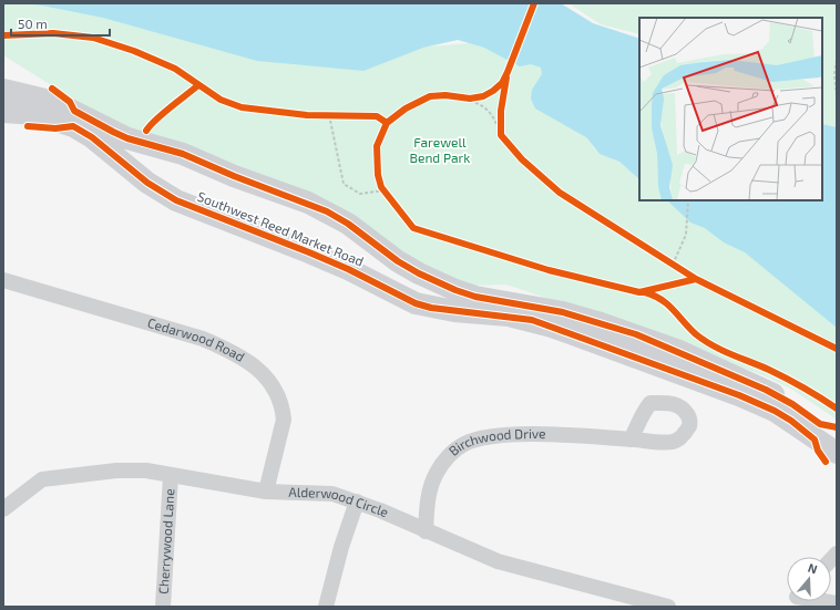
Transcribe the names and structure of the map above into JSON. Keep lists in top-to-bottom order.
{
  "streets": {
    "main road": ["Southwest Reed Market Road"],
    "street": [
      "Cedarwood Road",
      "Birchwood Drive",
      "Alderwood Circle",
      "Cherrywood Lane"
    ]
  },
  "crossings": [
    ["Cedarwood Road", "Alderwood Circle"],
    ["Birchwood Drive", "Alderwood Circle"],
    ["Alderwood Circle", "Cherrywood Lane"]
  ],
  "parks": ["Farewell Bend Park"],
  "scale_bar": "50 m",
  "north": "top"
}
